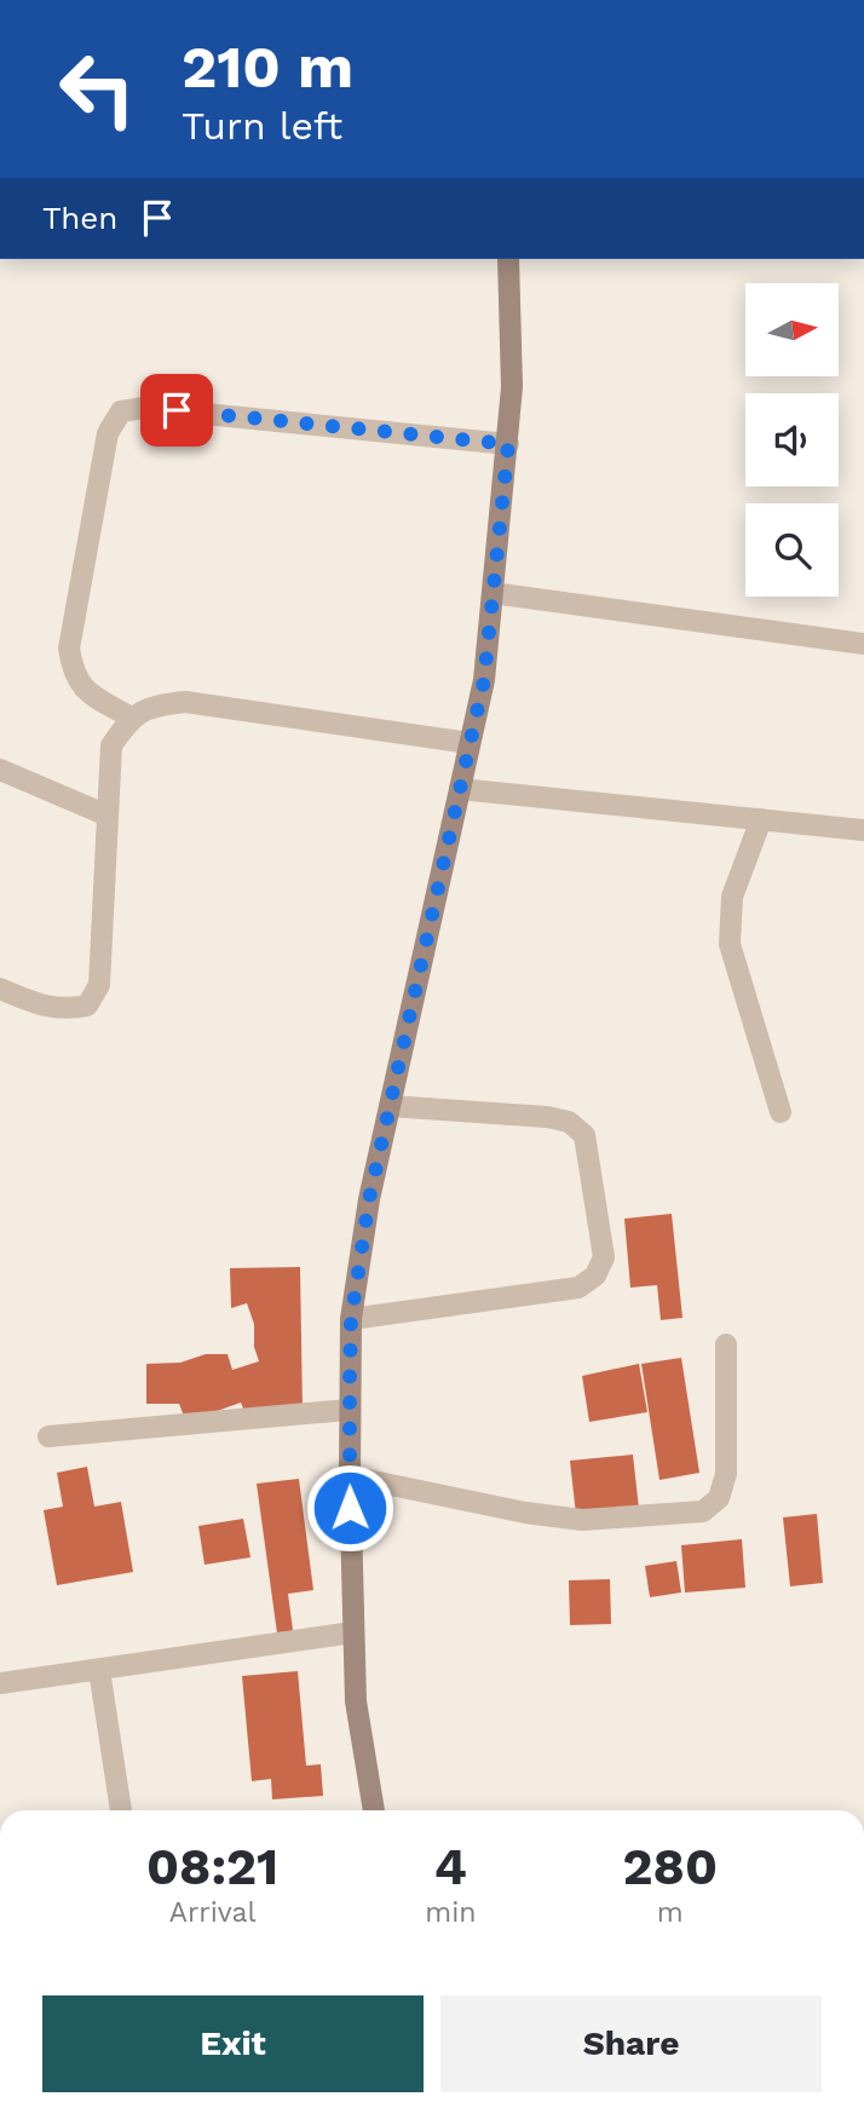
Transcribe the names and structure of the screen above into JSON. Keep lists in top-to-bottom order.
{
  "north": "right",
  "page": {
    "turn": ["210 m", "Turn left"],
    "then": "Then",
    "eta": [
      "08:21",
      "Arrival",
      "4",
      "min",
      "280",
      "m"
    ],
    "buttons": ["Exit", "Share"]
  }
}
